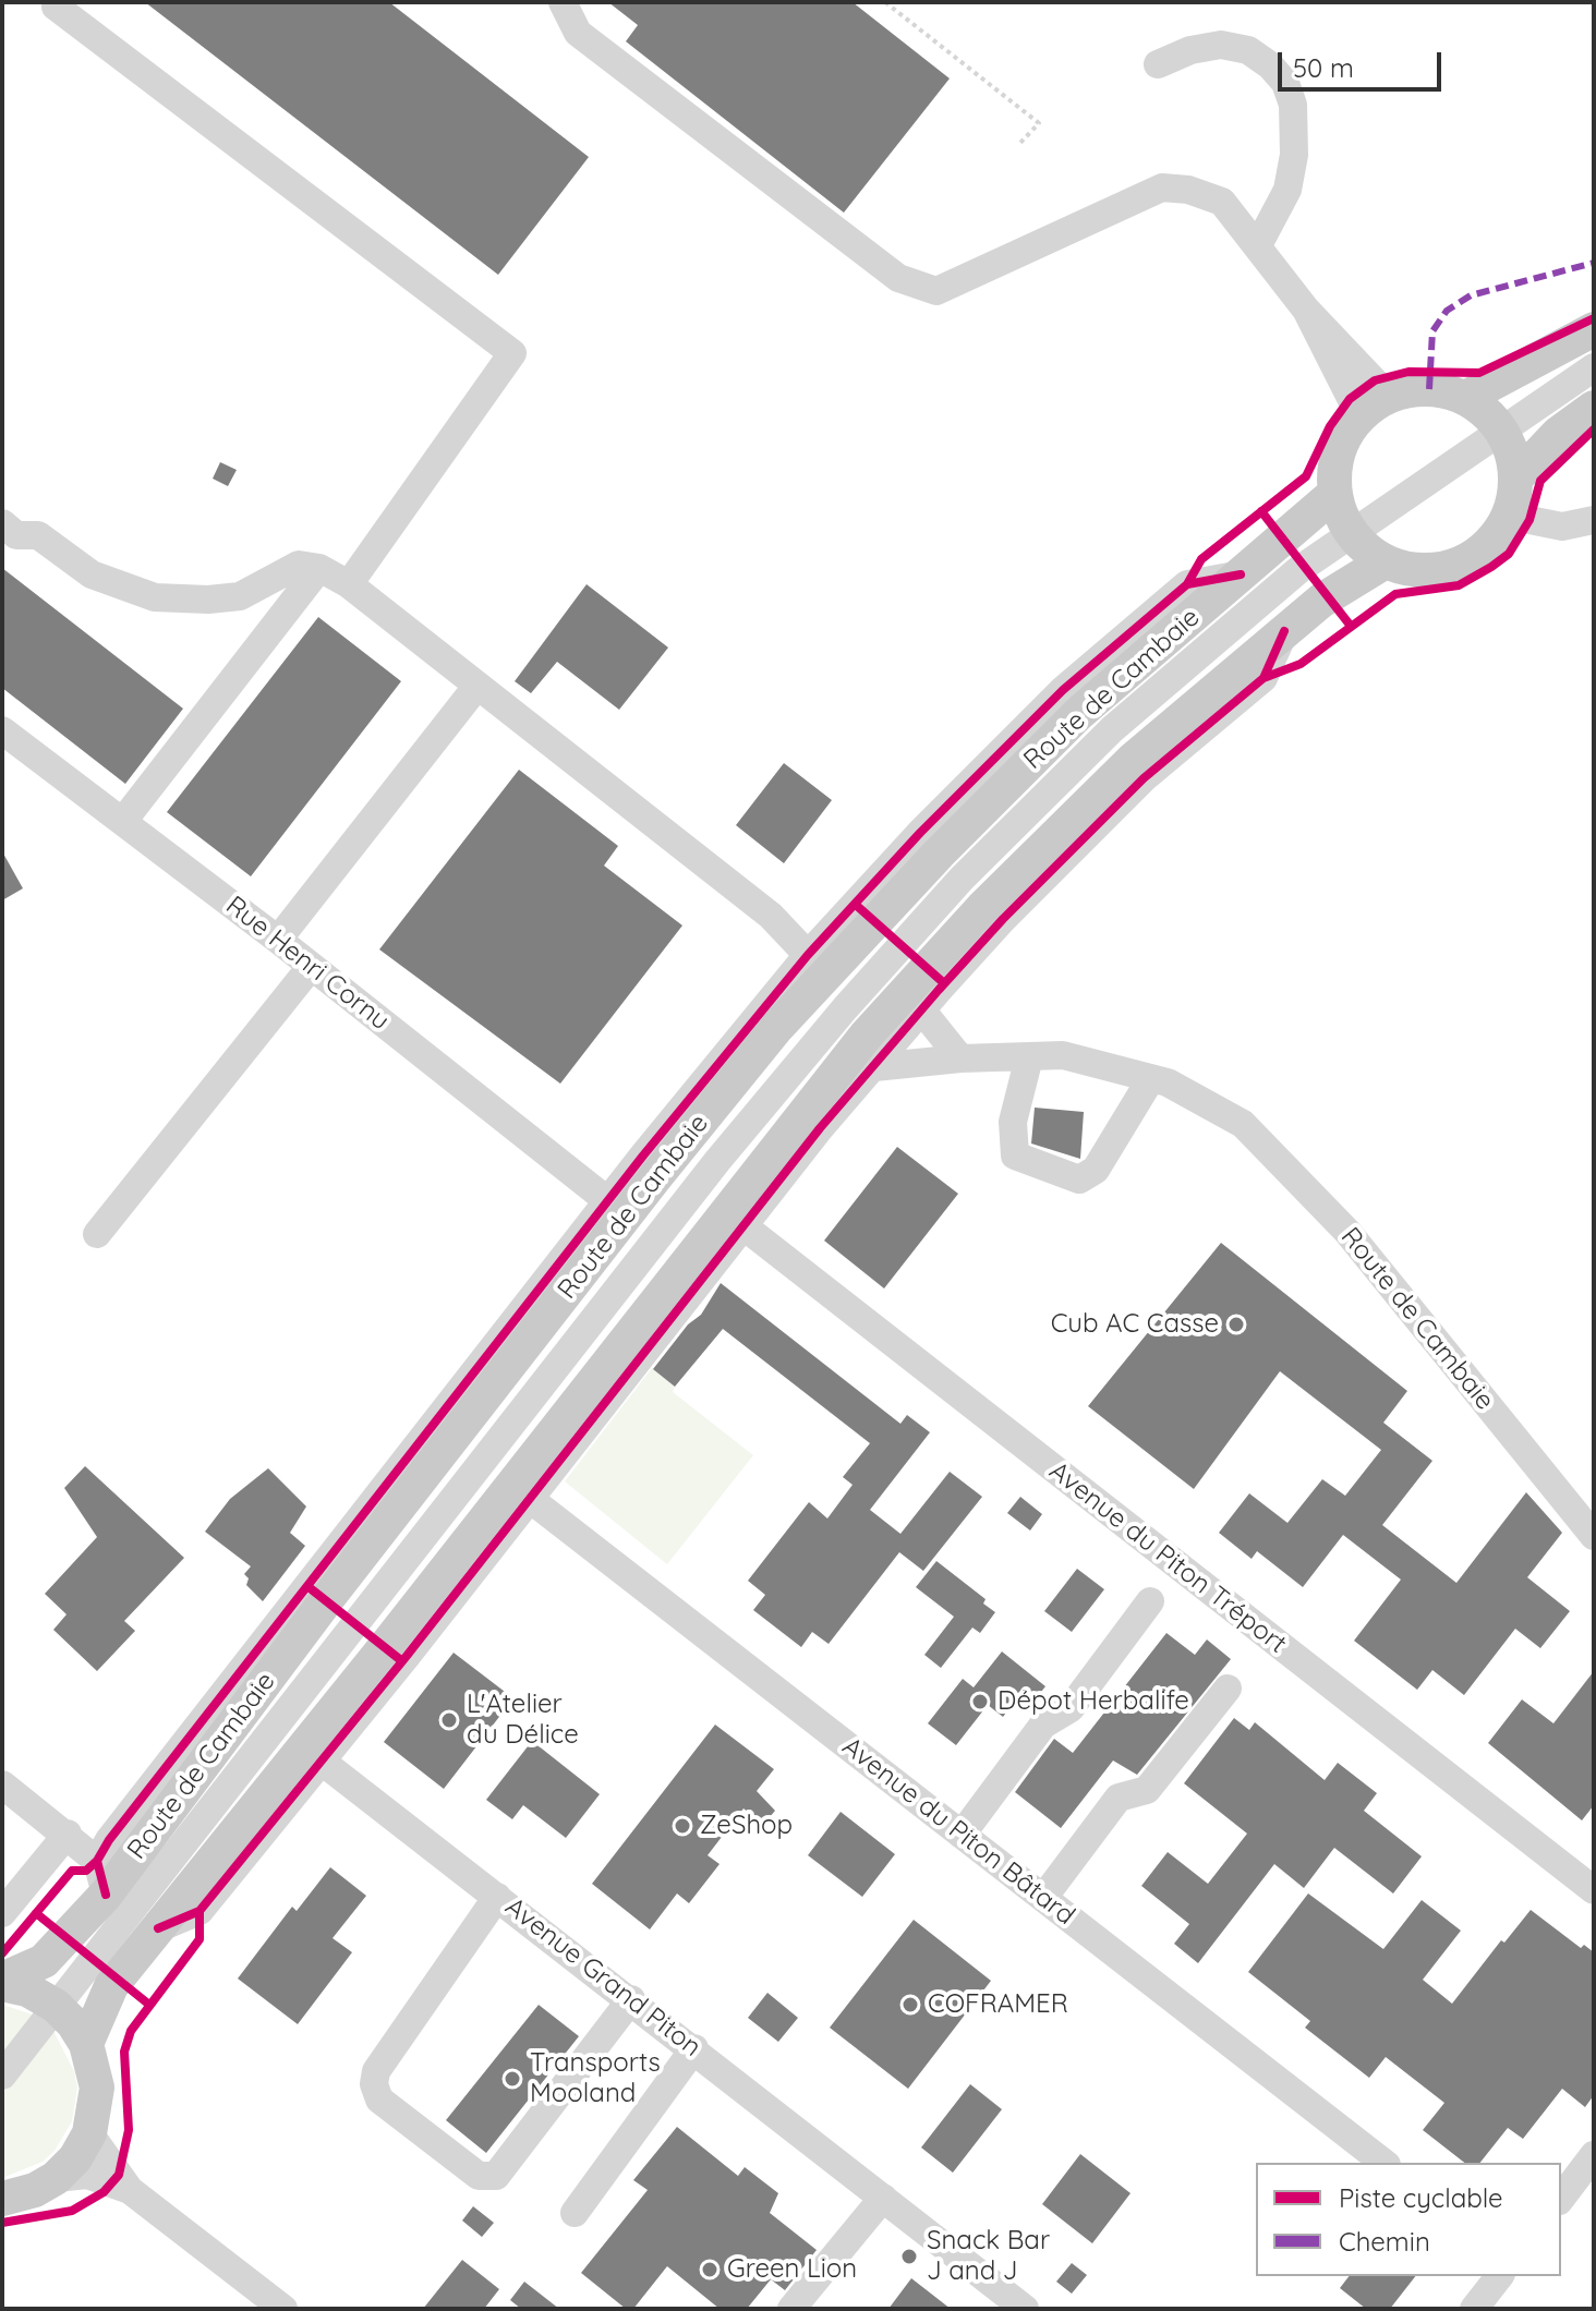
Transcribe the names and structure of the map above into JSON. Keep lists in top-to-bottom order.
{
  "streets": {
    "main road": ["Route de Cambaie"],
    "street": [
      "Rue Henri Cornu",
      "Avenue du Piton Tréport",
      "Avenue du Piton Bâtard",
      "Avenue Grand Piton"
    ]
  },
  "places": [
    "Cub AC Casse",
    "Dépot Herbalife",
    "L'Atelier du Délice",
    "ZeShop",
    "COFRAMER",
    "Transports Mooland",
    "Snack Bar J and J",
    "Green Lion"
  ],
  "legend": ["Piste cyclable", "Chemin"],
  "scale_bar": "50 m"
}
